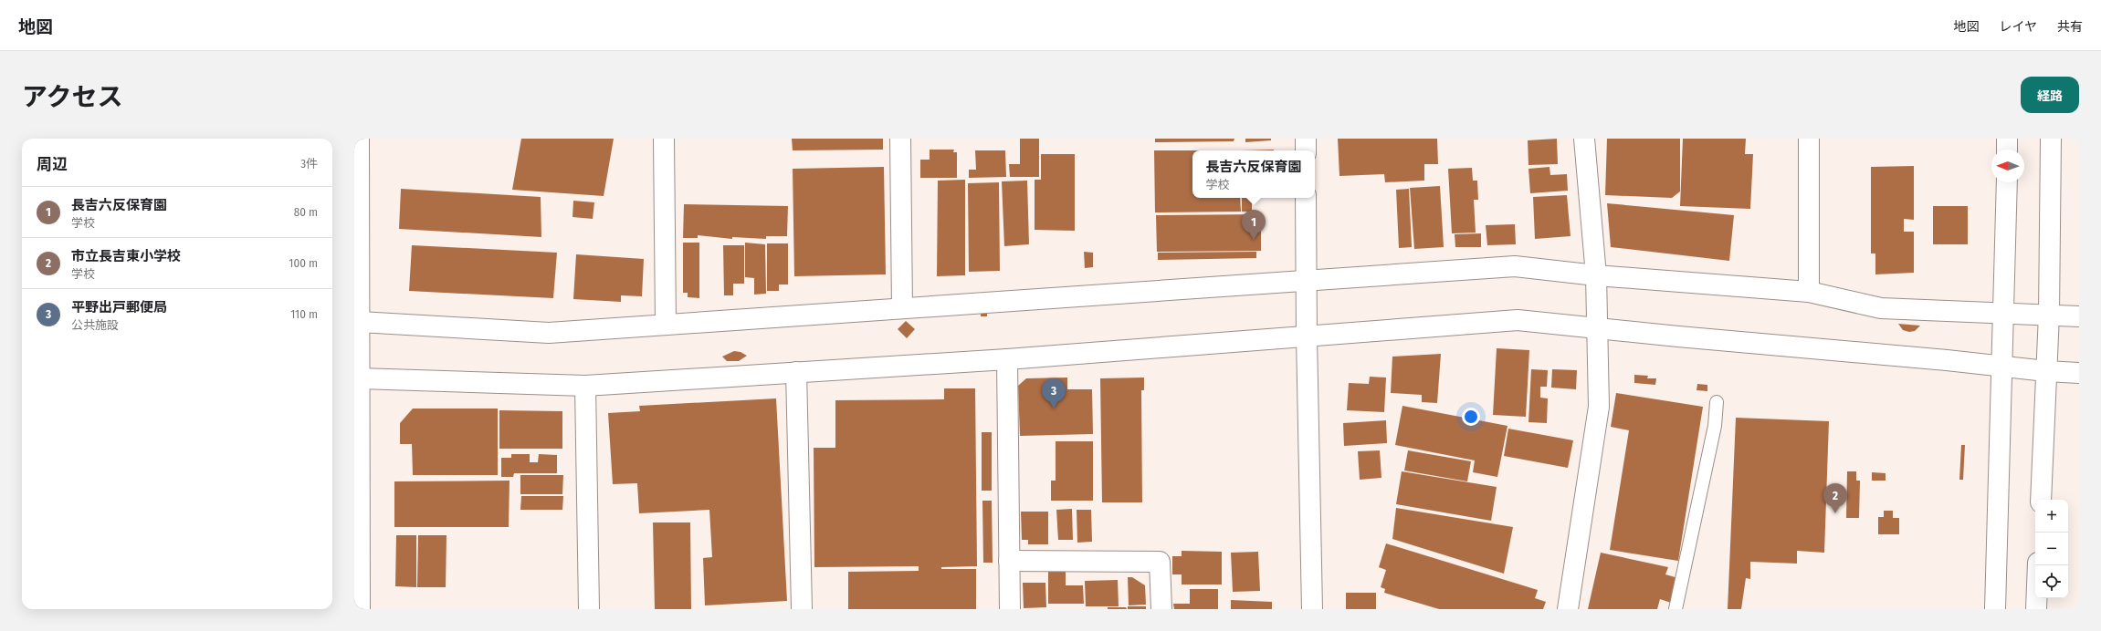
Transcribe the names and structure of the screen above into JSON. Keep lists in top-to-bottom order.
{
  "north": "left",
  "page": {
    "header": "地図",
    "nav": ["地図", "レイヤ", "共有"],
    "title": "アクセス",
    "buttons": "経路",
    "heading": ["周辺", "3件"],
    "popup": ["長吉六反保育園", "学校"],
    "list": [
      {
        "mark": "1",
        "name": "長吉六反保育園",
        "note": "学校",
        "value": "80 m"
      },
      {
        "mark": "2",
        "name": "市立長吉東小学校",
        "note": "学校",
        "value": "100 m"
      },
      {
        "mark": "3",
        "name": "平野出戸郵便局",
        "note": "公共施設",
        "value": "110 m"
      }
    ],
    "pins": ["1", "3", "2"],
    "map_buttons": ["+", "−"]
  }
}
